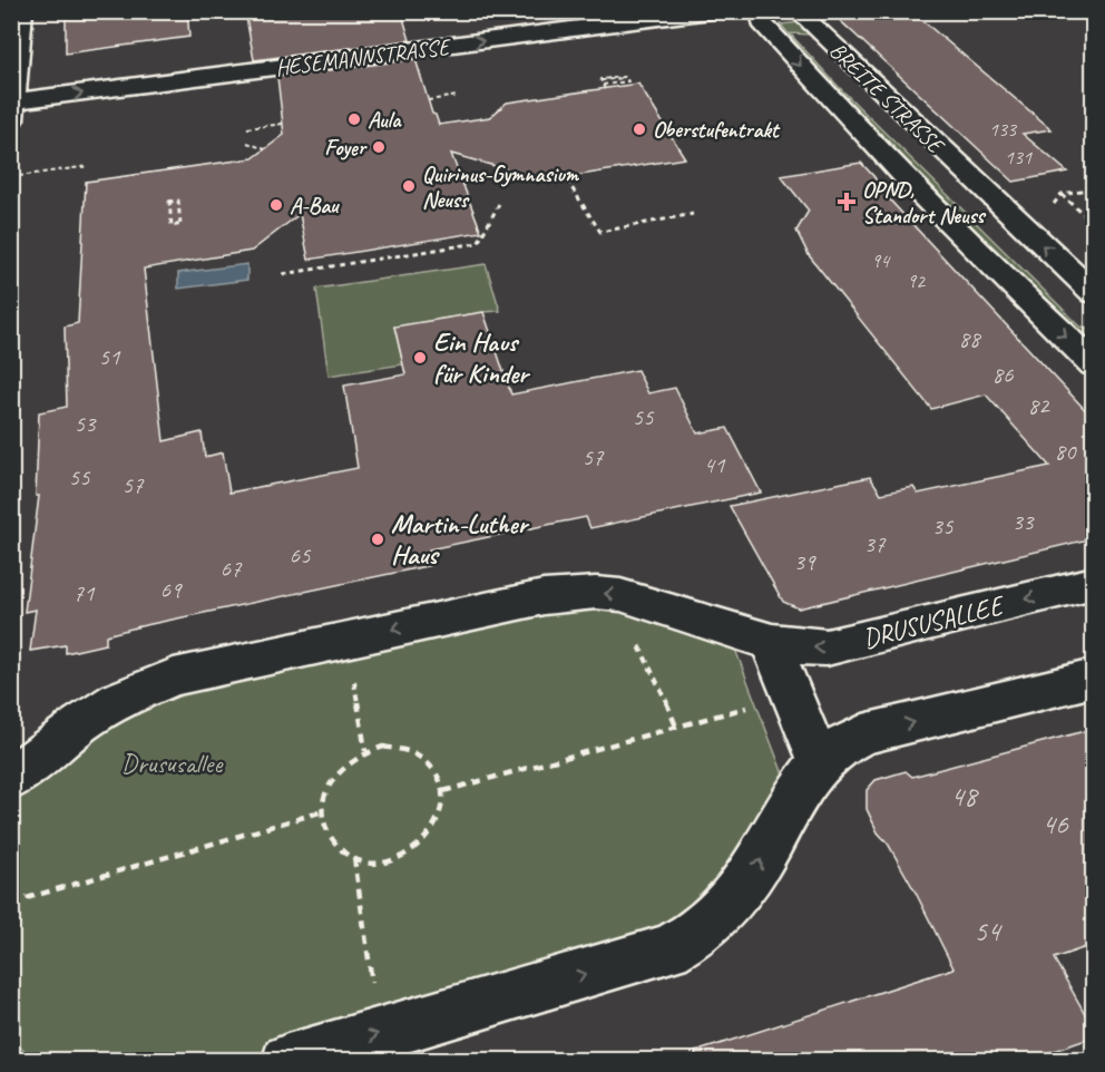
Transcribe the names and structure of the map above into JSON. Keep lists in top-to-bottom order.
{
  "streets": {
    "street": ["HESEMANNSTRASSE", "BREITE STRASSE", "DRUSUSALLEE"]
  },
  "one_way": ["HESEMANNSTRASSE"],
  "parks": ["Drususallee"],
  "places": {
    "other": [
      "Aula",
      "Oberstufentrakt",
      "Foyer",
      "Quirinus-Gymnasium Neuss",
      "A-Bau",
      "Ein Haus für Kinder",
      "Martin-Luther Haus"
    ],
    "health": ["OPND, Standort Neuss"]
  },
  "house_numbers": [
    "133",
    "131",
    "94",
    "92",
    "88",
    "51",
    "86",
    "82",
    "55",
    "53",
    "80",
    "57",
    "41",
    "55",
    "57",
    "33",
    "35",
    "37",
    "65",
    "39",
    "67",
    "69",
    "71",
    "48",
    "46",
    "54"
  ]
}
